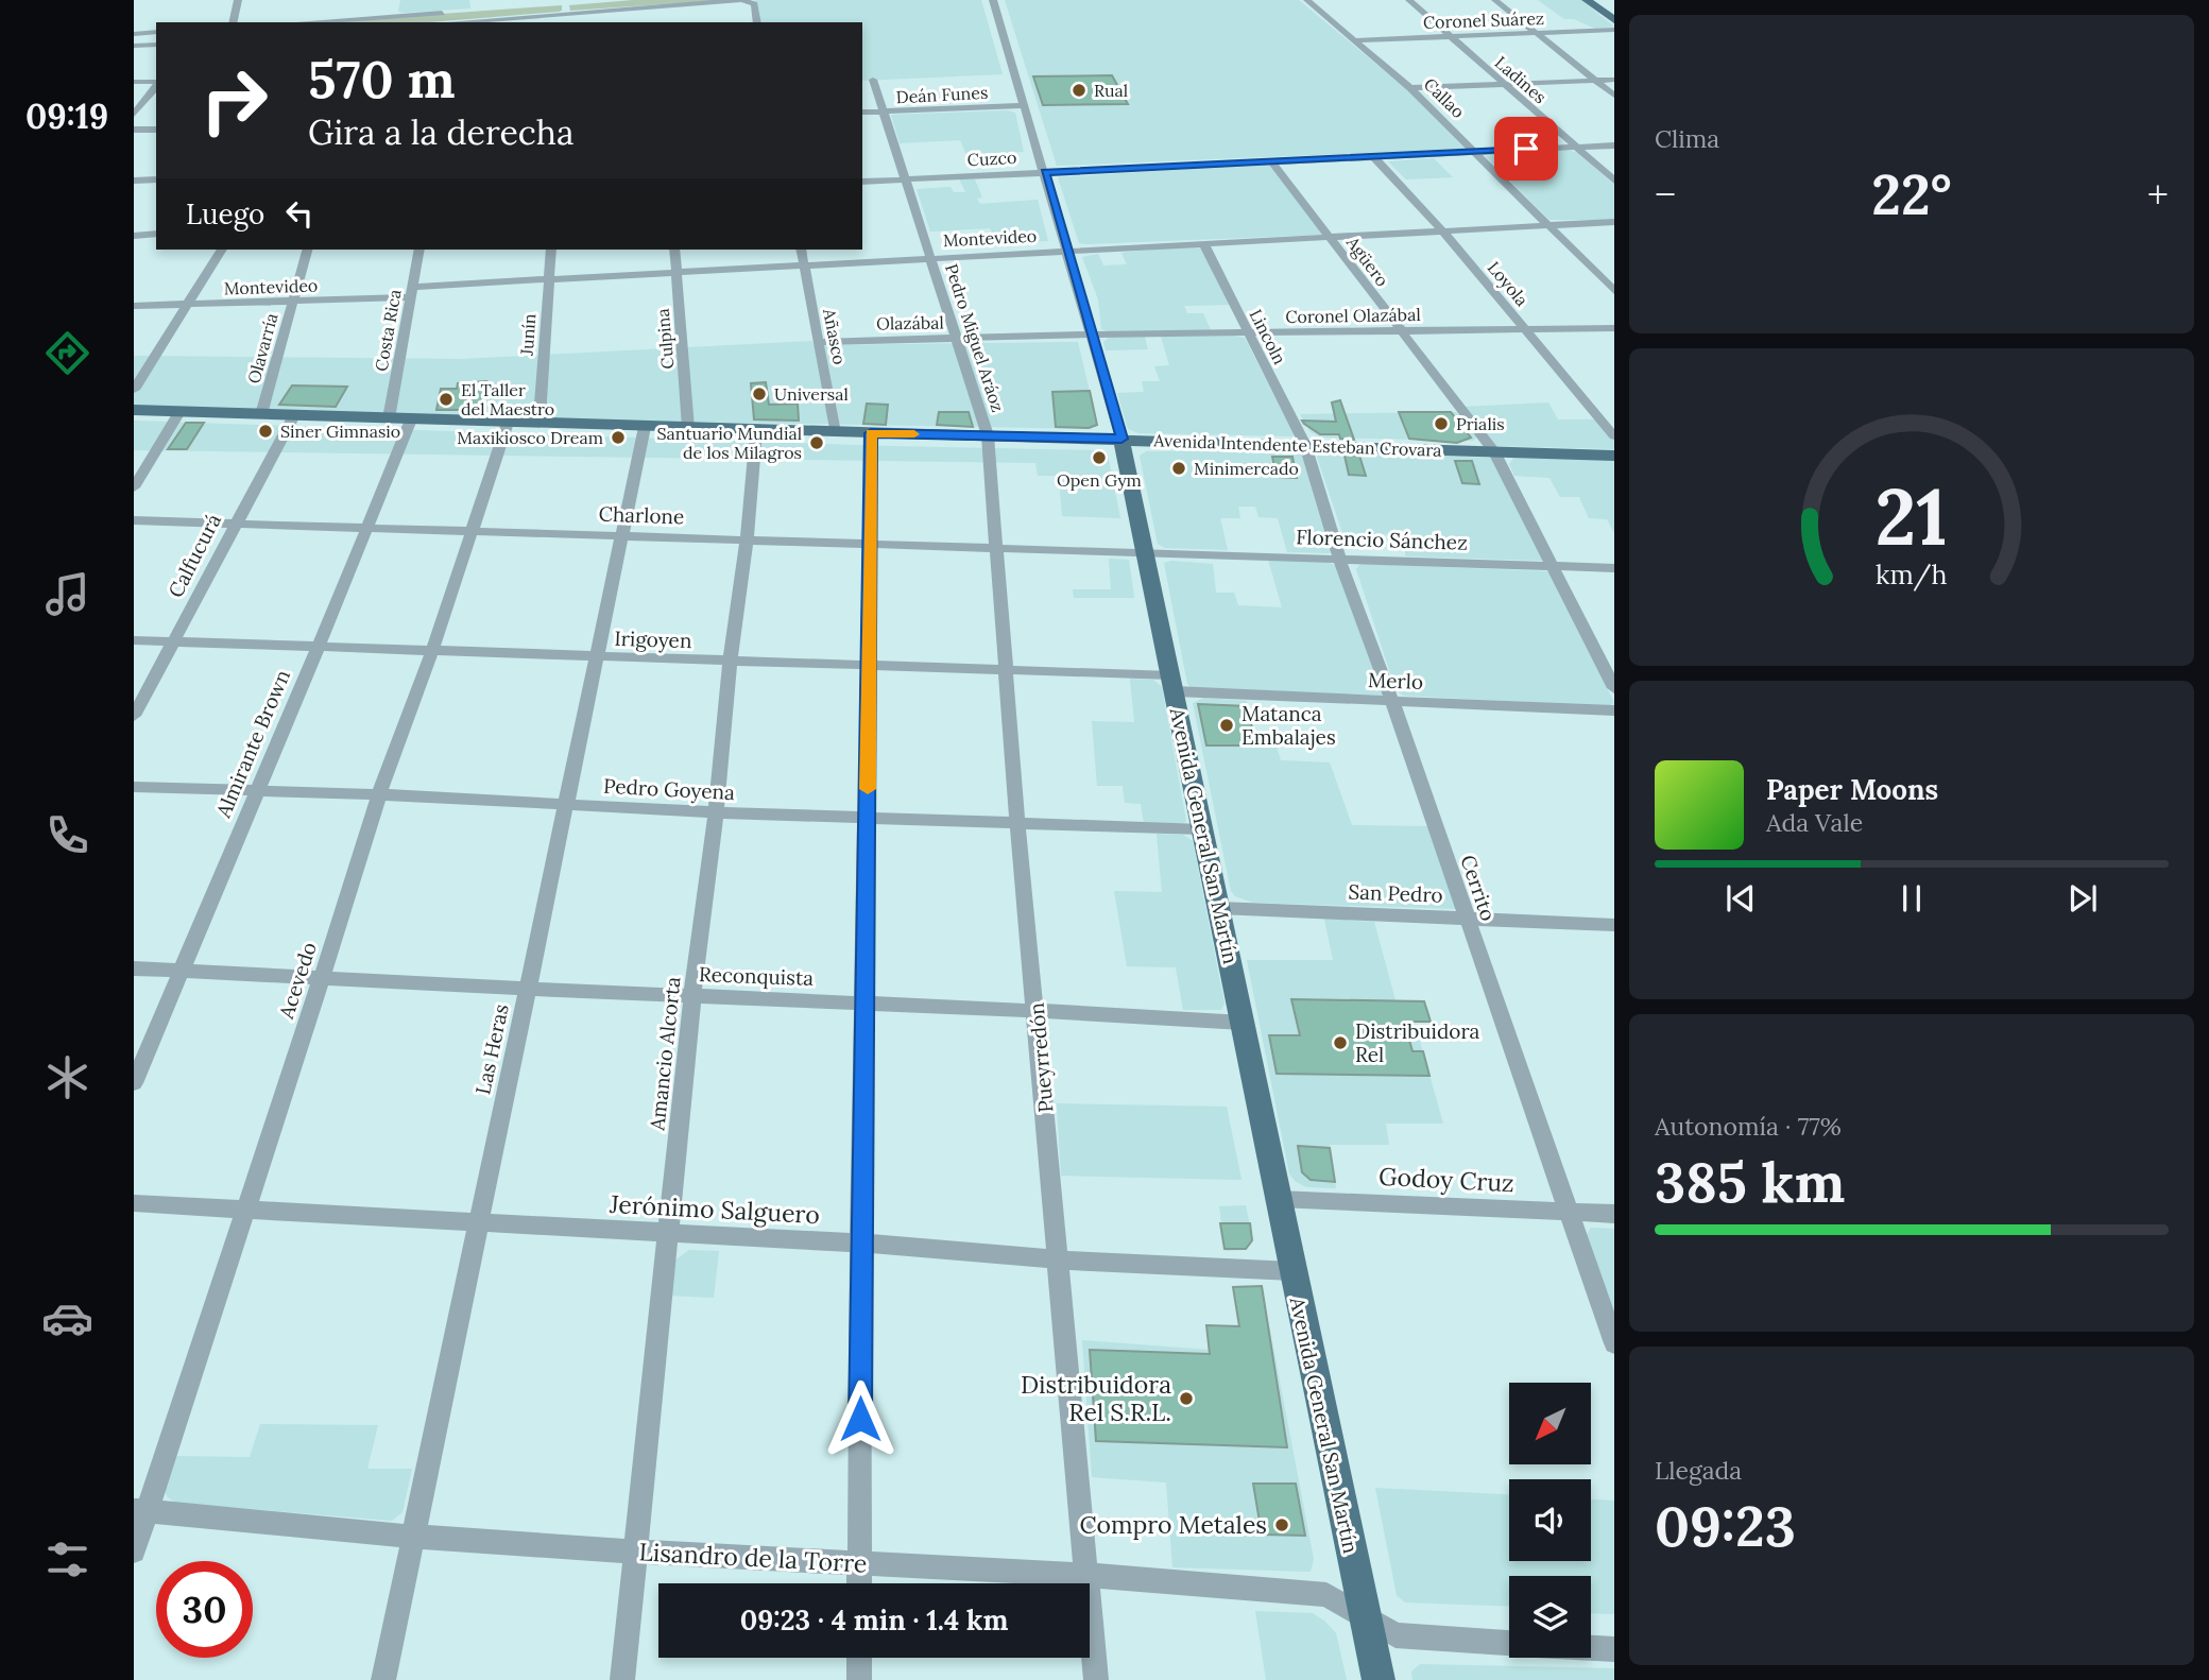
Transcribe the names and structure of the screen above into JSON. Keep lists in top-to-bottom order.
{
  "streets": {
    "main road": ["Avenida Intendente Esteban Crovara", "Avenida General San Martín"],
    "street": [
      "Coronel Suárez",
      "Ladines",
      "Deán Funes",
      "Callao",
      "Cuzco",
      "Montevideo",
      "Agüero",
      "Loyola",
      "Coronel Olazábal",
      "Olazábal",
      "Costa Rica",
      "Junín",
      "Añasco",
      "Lincoln",
      "Pedro Miguel Aráoz",
      "Culpina",
      "Olavarría",
      "Charlone",
      "Florencio Sánchez",
      "Calfucurá",
      "Irigoyen",
      "Merlo",
      "Almirante Brown",
      "Pedro Goyena",
      "Cerrito",
      "San Pedro",
      "Reconquista",
      "Acevedo",
      "Las Heras",
      "Amancio Alcorta",
      "Pueyrredón",
      "Godoy Cruz",
      "Jerónimo Salguero",
      "Lisandro de la Torre"
    ]
  },
  "crossings": [
    ["Coronel Suárez", "Ladines"],
    ["Coronel Suárez", "Callao"],
    ["Ladines", "Cuzco"],
    ["Deán Funes", "Pedro Miguel Aráoz"],
    ["Deán Funes", "Avenida General San Martín"],
    ["Callao", "Cuzco"],
    ["Callao", "Montevideo"],
    ["Cuzco", "Agüero"],
    ["Cuzco", "Loyola"],
    ["Cuzco", "Pedro Miguel Aráoz"],
    ["Cuzco", "Avenida General San Martín"],
    ["Montevideo", "Agüero"],
    ["Montevideo", "Loyola"],
    ["Montevideo", "Costa Rica"],
    ["Montevideo", "Junín"],
    ["Montevideo", "Añasco"],
    ["Montevideo", "Lincoln"],
    ["Montevideo", "Pedro Miguel Aráoz"],
    ["Montevideo", "Culpina"],
    ["Montevideo", "Olavarría"],
    ["Montevideo", "Avenida General San Martín"],
    ["Agüero", "Coronel Olazábal"],
    ["Agüero", "Avenida Intendente Esteban Crovara"],
    ["Agüero", "Florencio Sánchez"],
    ["Loyola", "Coronel Olazábal"],
    ["Coronel Olazábal", "Olazábal"],
    ["Coronel Olazábal", "Lincoln"],
    ["Coronel Olazábal", "Avenida General San Martín"],
    ["Olazábal", "Añasco"],
    ["Olazábal", "Pedro Miguel Aráoz"],
    ["Olazábal", "Avenida General San Martín"],
    ["Costa Rica", "Avenida Intendente Esteban Crovara"],
    ["Junín", "Avenida Intendente Esteban Crovara"],
    ["Añasco", "Avenida Intendente Esteban Crovara"],
    ["Lincoln", "Avenida Intendente Esteban Crovara"],
    ["Lincoln", "Cerrito"],
    ["Pedro Miguel Aráoz", "Avenida Intendente Esteban Crovara"],
    ["Pedro Miguel Aráoz", "Pueyrredón"],
    ["Culpina", "Avenida Intendente Esteban Crovara"],
    ["Olavarría", "Avenida Intendente Esteban Crovara"],
    ["Avenida Intendente Esteban Crovara", "Calfucurá"],
    ["Avenida Intendente Esteban Crovara", "Almirante Brown"],
    ["Avenida Intendente Esteban Crovara", "Avenida General San Martín"],
    ["Avenida Intendente Esteban Crovara", "Cerrito"],
    ["Avenida Intendente Esteban Crovara", "Acevedo"],
    ["Avenida Intendente Esteban Crovara", "Las Heras"],
    ["Avenida Intendente Esteban Crovara", "Amancio Alcorta"],
    ["Avenida Intendente Esteban Crovara", "Pueyrredón"],
    ["Charlone", "Florencio Sánchez"],
    ["Charlone", "Calfucurá"],
    ["Charlone", "Almirante Brown"],
    ["Charlone", "Avenida General San Martín"],
    ["Charlone", "Acevedo"],
    ["Charlone", "Las Heras"],
    ["Charlone", "Amancio Alcorta"],
    ["Charlone", "Pueyrredón"],
    ["Florencio Sánchez", "Avenida General San Martín"],
    ["Florencio Sánchez", "Cerrito"],
    ["Calfucurá", "Irigoyen"],
    ["Irigoyen", "Merlo"],
    ["Irigoyen", "Almirante Brown"],
    ["Irigoyen", "Avenida General San Martín"],
    ["Irigoyen", "Acevedo"],
    ["Irigoyen", "Las Heras"],
    ["Irigoyen", "Amancio Alcorta"],
    ["Irigoyen", "Pueyrredón"],
    ["Merlo", "Avenida General San Martín"],
    ["Merlo", "Cerrito"],
    ["Almirante Brown", "Pedro Goyena"],
    ["Almirante Brown", "Reconquista"],
    ["Pedro Goyena", "Avenida General San Martín"],
    ["Pedro Goyena", "Acevedo"],
    ["Pedro Goyena", "Las Heras"],
    ["Pedro Goyena", "Amancio Alcorta"],
    ["Pedro Goyena", "Pueyrredón"],
    ["Avenida General San Martín", "San Pedro"],
    ["Avenida General San Martín", "Reconquista"],
    ["Avenida General San Martín", "Godoy Cruz"],
    ["Avenida General San Martín", "Jerónimo Salguero"],
    ["Avenida General San Martín", "Lisandro de la Torre"],
    ["Cerrito", "San Pedro"],
    ["Cerrito", "Godoy Cruz"],
    ["Reconquista", "Acevedo"],
    ["Reconquista", "Las Heras"],
    ["Reconquista", "Amancio Alcorta"],
    ["Reconquista", "Pueyrredón"],
    ["Acevedo", "Jerónimo Salguero"],
    ["Acevedo", "Lisandro de la Torre"],
    ["Las Heras", "Jerónimo Salguero"],
    ["Las Heras", "Lisandro de la Torre"],
    ["Amancio Alcorta", "Jerónimo Salguero"],
    ["Amancio Alcorta", "Lisandro de la Torre"],
    ["Pueyrredón", "Jerónimo Salguero"],
    ["Pueyrredón", "Lisandro de la Torre"]
  ],
  "places": [
    "Rual",
    "Universal",
    "El Taller del Maestro",
    "Prialis",
    "Siner Gimnasio",
    "Maxikiosco Dream",
    "Santuario Mundial de los Milagros",
    "Open Gym",
    "Minimercado",
    "Matanca Embalajes",
    "Distribuidora Rel",
    "Distribuidora Rel S.R.L.",
    "Compro Metales"
  ],
  "north": "bottom left",
  "page": {
    "tabs": "09:19",
    "tile": [
      "Clima",
      ["Autonomía · 77%", "385 km"],
      ["Llegada", "09:23"]
    ],
    "turn": ["570 m", "Gira a la derecha"],
    "heat": ["−", "22°", "+"],
    "then": "Luego",
    "song": ["Paper Moons", "Ada Vale"],
    "limit": "30",
    "trip": "09:23 · 4 min · 1.4 km",
    "gauge": ["21", "km/h"]
  }
}
